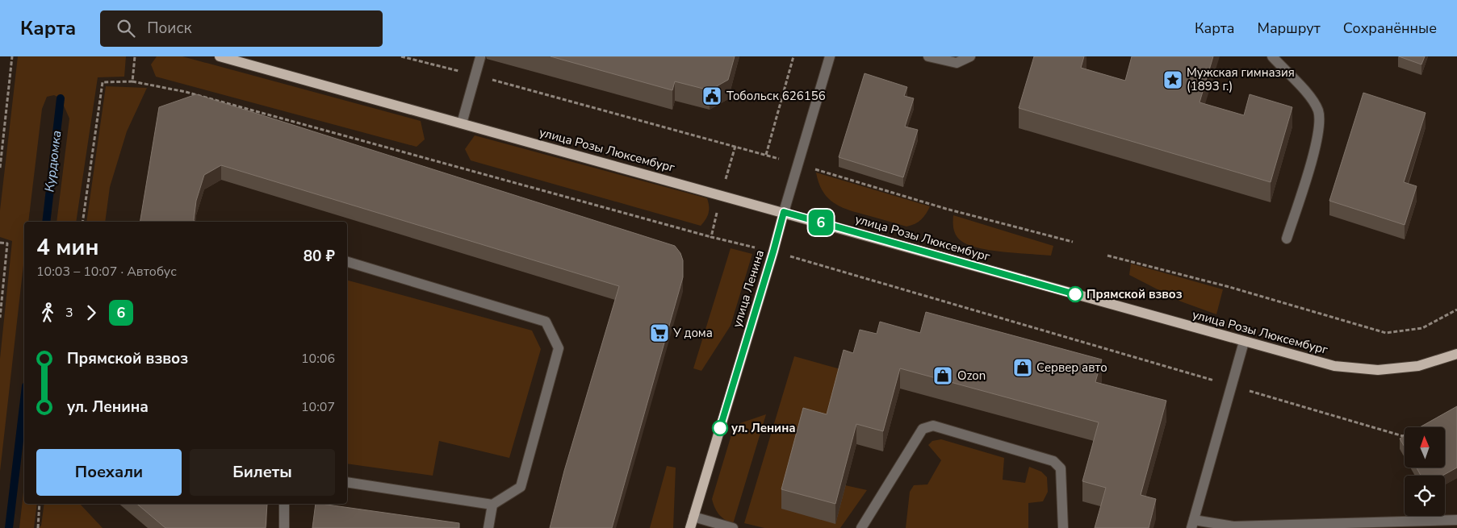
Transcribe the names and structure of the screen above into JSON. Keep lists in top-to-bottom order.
{
  "streets": {
    "main road": ["улица Розы Люксембург", "улица Ленина"]
  },
  "crossings": [
    ["улица Розы Люксембург", "улица Ленина"]
  ],
  "water": ["Курдюмка"],
  "places": {
    "place": ["Мужская гимназия (1893 г.)"],
    "public building": ["Тобольск 626156"],
    "other": ["Прямской взвоз", "ул. Ленина"],
    "supermarket": ["У дома"],
    "shop": ["Сервер авто", "Ozon"]
  },
  "lines": ["bus line 6"],
  "north": "top",
  "page": {
    "header": "Карта",
    "search": "Поиск",
    "nav": ["Карта", "Маршрут", "Сохранённые"],
    "on_map": "6",
    "heading": ["4 мин", "10:03 – 10:07 · Автобус", "80 ₽"],
    "legs": ["3", "6"],
    "list": [
      {
        "name": "Прямской взвоз",
        "value": "10:06"
      },
      {
        "name": "ул. Ленина",
        "value": "10:07"
      }
    ],
    "buttons": ["Поехали", "Билеты"]
  }
}
